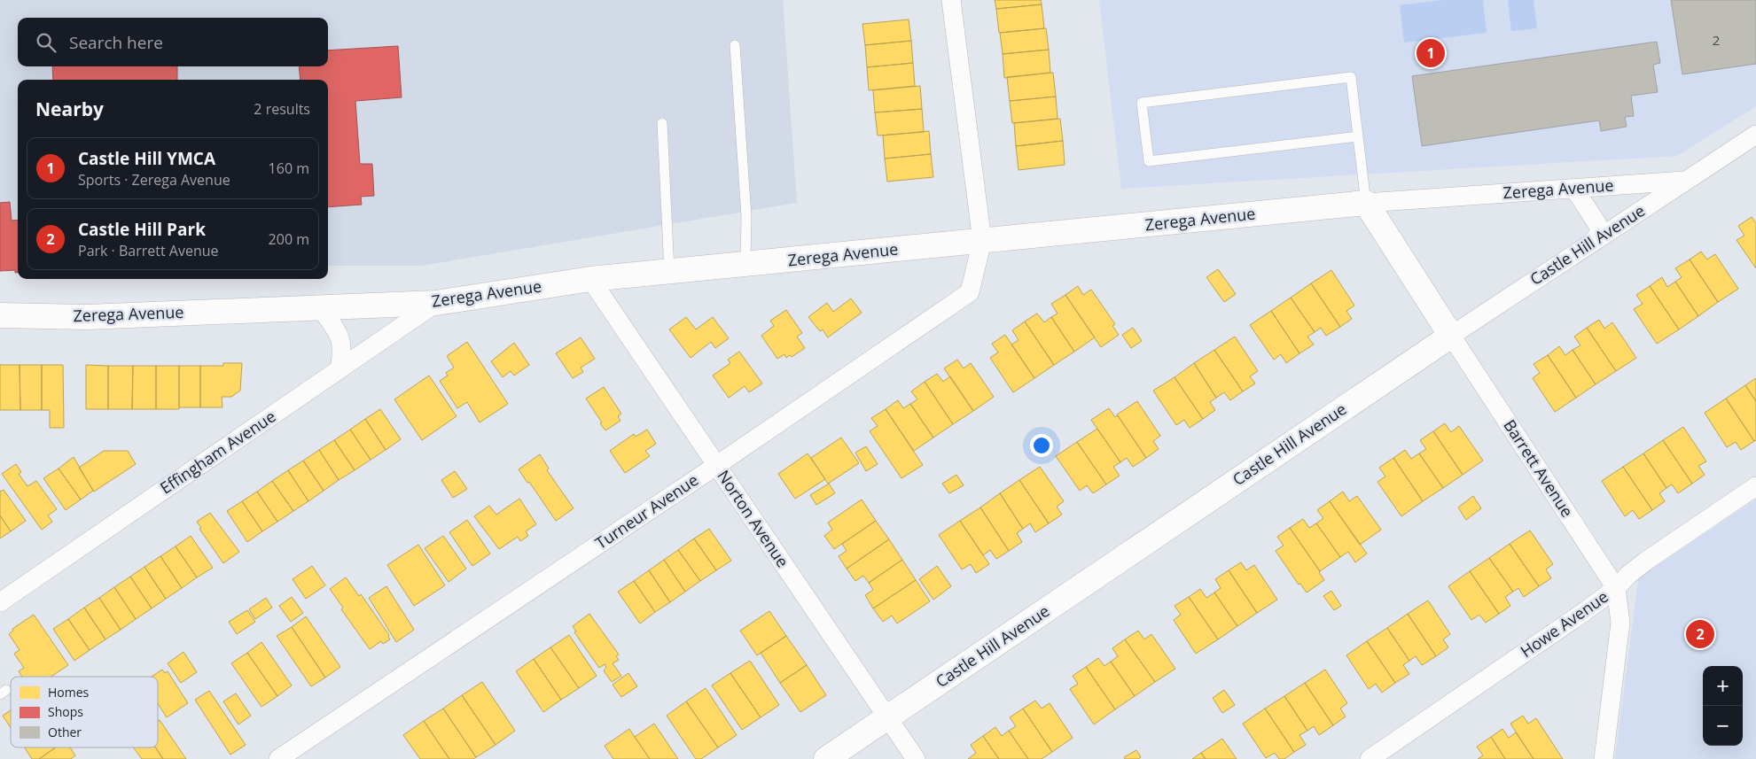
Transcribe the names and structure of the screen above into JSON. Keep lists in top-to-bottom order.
{
  "streets": {
    "street": [
      "Zerega Avenue",
      "Castle Hill Avenue",
      "Effingham Avenue",
      "Barrett Avenue",
      "Turneur Avenue",
      "Norton Avenue",
      "Howe Avenue"
    ]
  },
  "crossings": [
    ["Zerega Avenue", "Castle Hill Avenue"],
    ["Zerega Avenue", "Effingham Avenue"],
    ["Zerega Avenue", "Barrett Avenue"],
    ["Zerega Avenue", "Turneur Avenue"],
    ["Zerega Avenue", "Norton Avenue"],
    ["Castle Hill Avenue", "Barrett Avenue"],
    ["Castle Hill Avenue", "Norton Avenue"],
    ["Barrett Avenue", "Howe Avenue"],
    ["Turneur Avenue", "Norton Avenue"]
  ],
  "house_numbers": ["2"],
  "legend": ["Homes", "Shops", "Other"],
  "page": {
    "search": "Search here",
    "pins": ["1", "2"],
    "heading": ["Nearby", "2 results"],
    "list": [
      {
        "mark": "1",
        "name": "Castle Hill YMCA",
        "note": "Sports · Zerega Avenue",
        "value": "160 m"
      },
      {
        "mark": "2",
        "name": "Castle Hill Park",
        "note": "Park · Barrett Avenue",
        "value": "200 m"
      }
    ],
    "map_buttons": ["+", "−"]
  }
}
